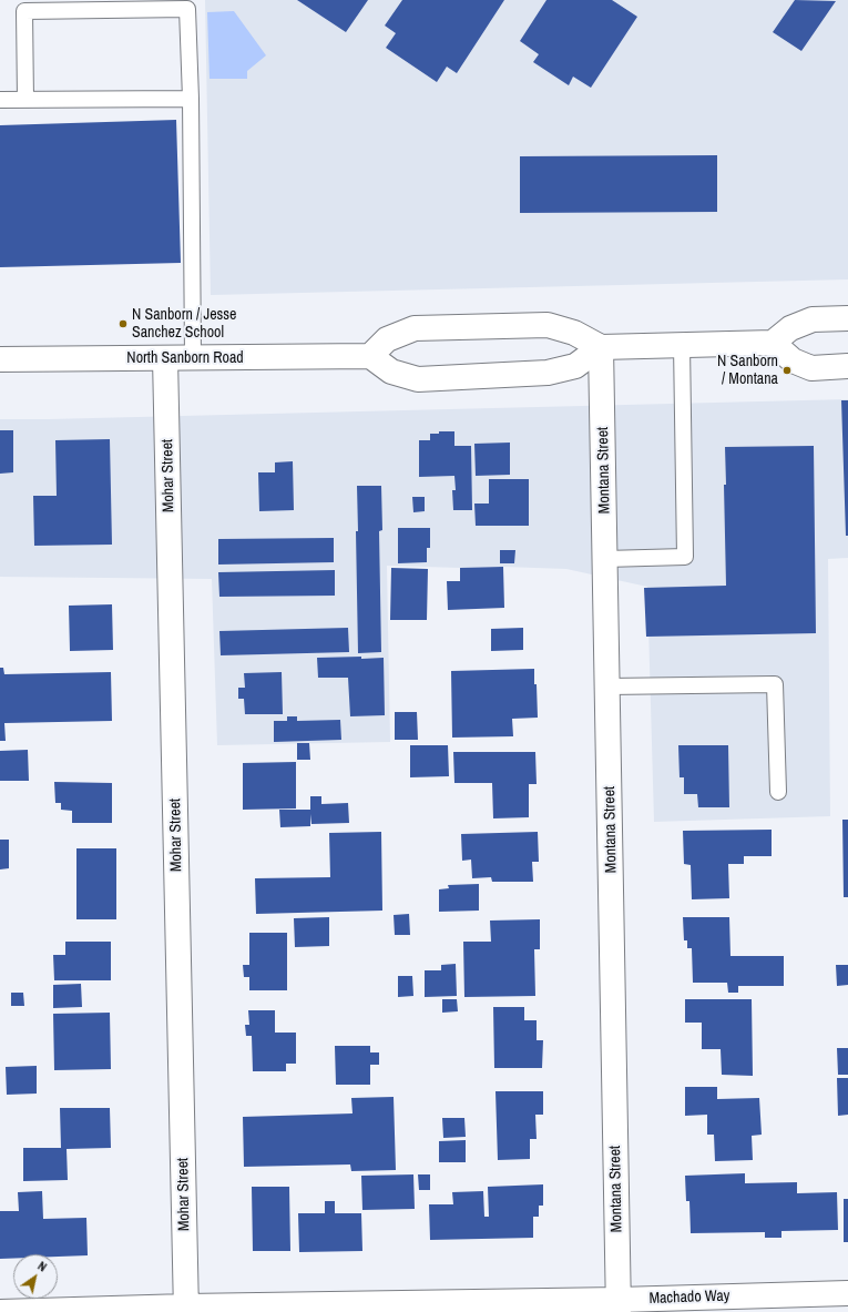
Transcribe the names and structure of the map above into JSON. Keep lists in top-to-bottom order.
{
  "streets": {
    "street": [
      "North Sanborn Road",
      "Montana Street",
      "Mohar Street",
      "Machado Way"
    ]
  },
  "crossings": [
    ["North Sanborn Road", "Mohar Street"],
    ["Montana Street", "Machado Way"],
    ["Mohar Street", "Machado Way"]
  ],
  "places": ["N Sanborn / Jesse Sanchez School", "N Sanborn / Montana"],
  "north": "top right"
}
